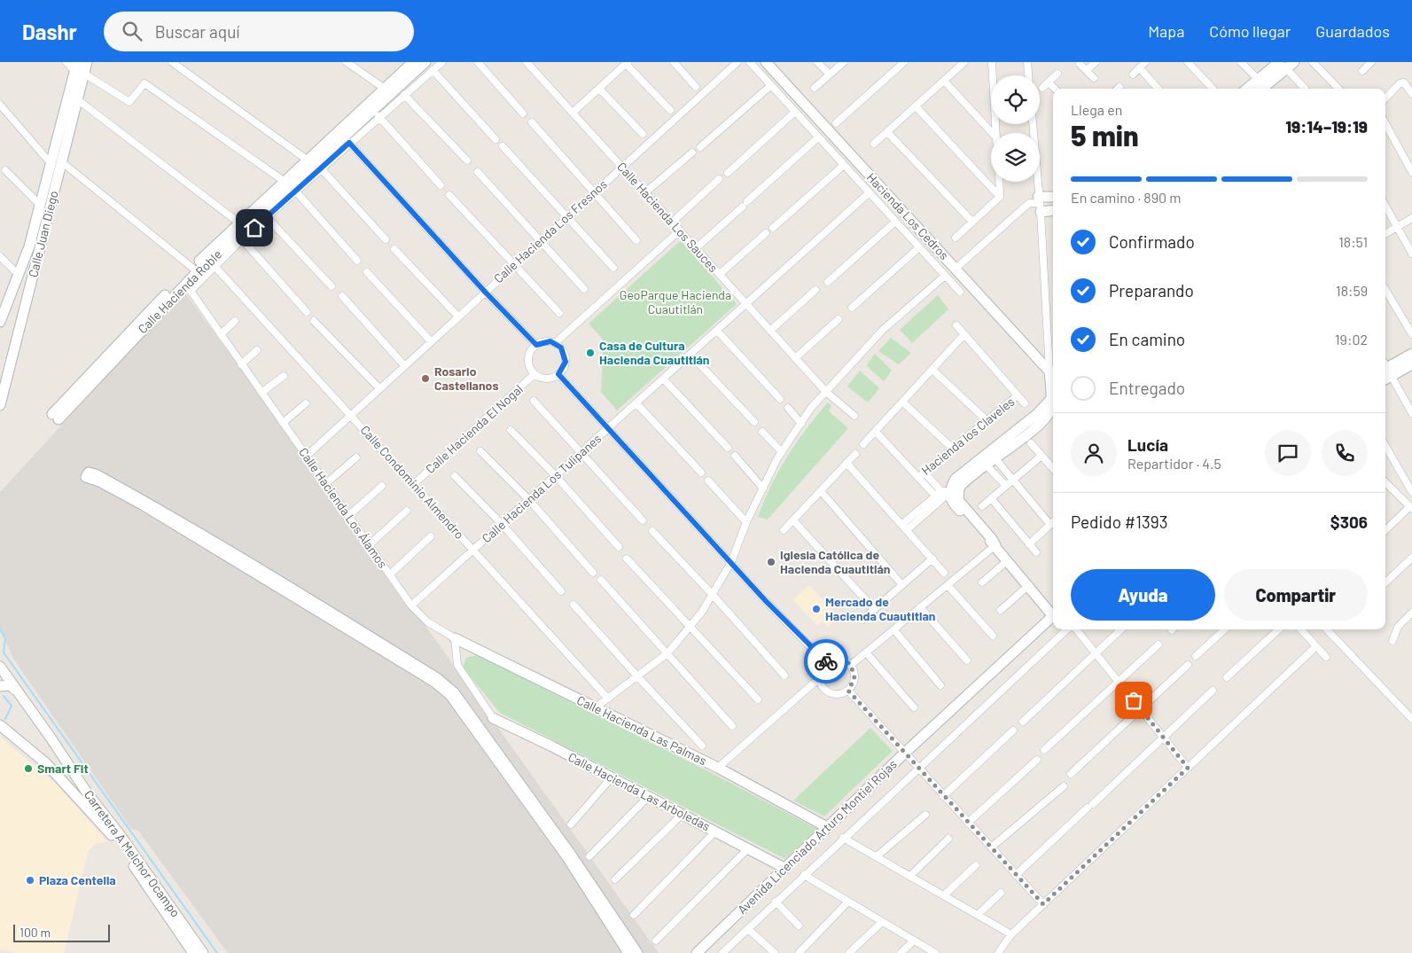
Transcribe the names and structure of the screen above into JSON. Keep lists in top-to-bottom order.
{
  "streets": {
    "main road": [
      "Hacienda Los Cedros",
      "Calle Juan Diego",
      "Calle Hacienda Roble",
      "Calle Hacienda Las Palmas",
      "Calle Hacienda Las Arboledas",
      "Avenida Licenciado Arturo Montiel Rojas",
      "Carretera A Melchor Ocampo"
    ],
    "street": [
      "Calle Hacienda Los Sauces",
      "Calle Hacienda Los Fresnos",
      "Calle Hacienda El Nogal",
      "Hacienda los Claveles",
      "Calle Condominio Almendro",
      "Calle Hacienda Los Tulipanes",
      "Calle Hacienda Los Álamos"
    ]
  },
  "crossings": [
    ["Calle Hacienda Los Sauces", "Calle Hacienda Los Fresnos"],
    ["Calle Hacienda Los Sauces", "Calle Hacienda Los Tulipanes"],
    ["Calle Hacienda Los Fresnos", "Calle Condominio Almendro"],
    ["Calle Hacienda Los Fresnos", "Calle Hacienda Los Álamos"],
    ["Calle Hacienda Roble", "Calle Condominio Almendro"],
    ["Calle Hacienda Roble", "Calle Hacienda Los Álamos"],
    ["Calle Hacienda El Nogal", "Calle Condominio Almendro"],
    ["Calle Condominio Almendro", "Calle Hacienda Los Tulipanes"],
    ["Calle Hacienda Los Tulipanes", "Calle Hacienda Los Álamos"],
    ["Calle Hacienda Los Álamos", "Calle Hacienda Las Palmas"],
    ["Calle Hacienda Las Palmas", "Avenida Licenciado Arturo Montiel Rojas"],
    ["Calle Hacienda Las Arboledas", "Avenida Licenciado Arturo Montiel Rojas"]
  ],
  "parks": ["GeoParque Hacienda Cuautitlán"],
  "places": [
    "Casa de Cultura Hacienda Cuautitlán",
    "Rosario Castellanos",
    "Iglesia Católica de Hacienda Cuautitlán",
    "Mercado de Hacienda Cuautitlan",
    "Smart Fit",
    "Plaza Centella"
  ],
  "scale_bar": "100 m",
  "page": {
    "header": "Dashr",
    "search": "Buscar aquí",
    "nav": ["Mapa", "Cómo llegar", "Guardados"],
    "heading": ["5 min", "Llega en", "19:14–19:19"],
    "panel": [
      "Lucía",
      "Repartidor · 4.5",
      "Pedido #1393",
      "$306"
    ],
    "bar": "En camino · 890 m",
    "list": [
      ["Confirmado", "18:51"],
      ["Preparando", "18:59"],
      ["En camino", "19:02"],
      "Entregado"
    ],
    "buttons": ["Ayuda", "Compartir"],
    "scale": "100 m"
  }
}
